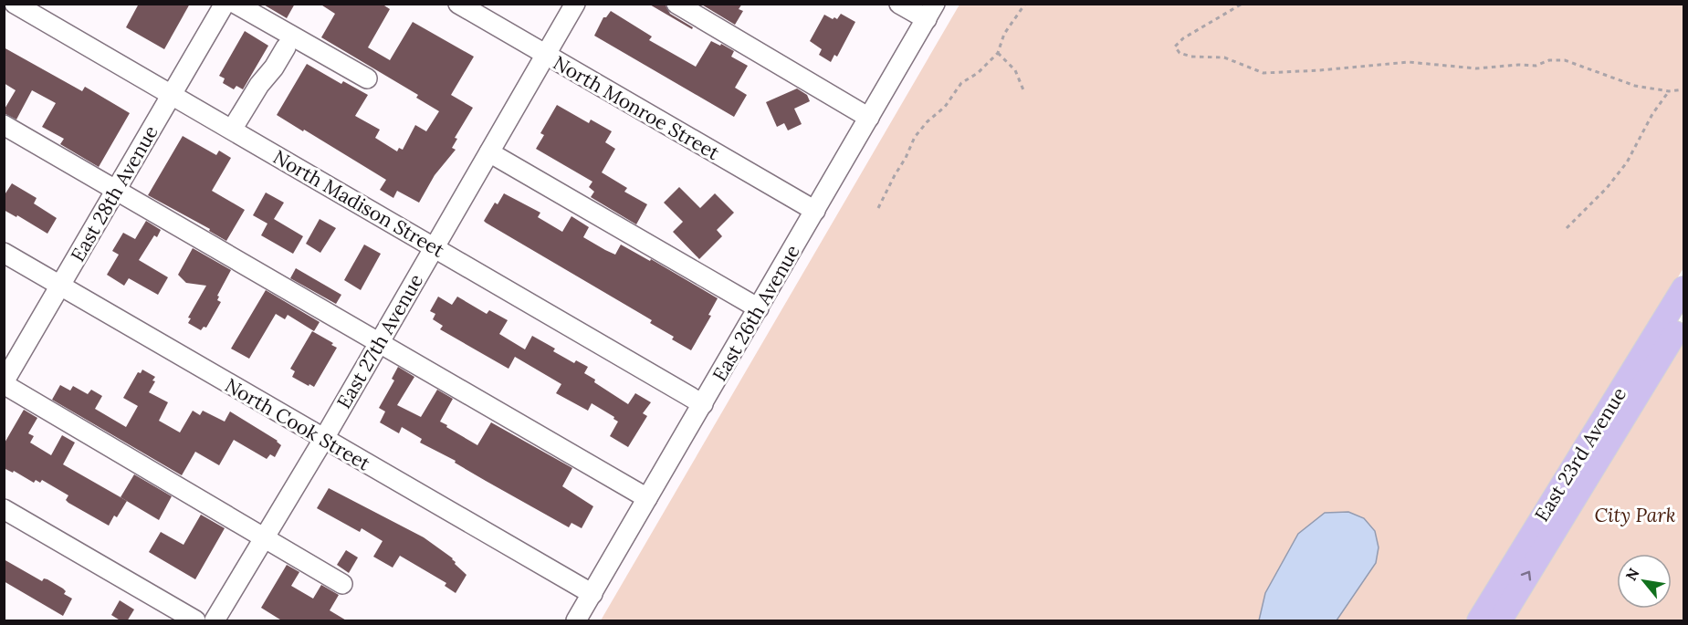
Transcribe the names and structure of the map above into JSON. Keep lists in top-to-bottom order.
{
  "streets": {
    "main road": ["East 23rd Avenue"],
    "street": [
      "North Monroe Street",
      "East 28th Avenue",
      "North Madison Street",
      "East 26th Avenue",
      "East 27th Avenue",
      "North Cook Street"
    ]
  },
  "crossings": [
    ["North Monroe Street", "East 26th Avenue"],
    ["North Monroe Street", "East 27th Avenue"],
    ["East 28th Avenue", "North Madison Street"],
    ["East 28th Avenue", "North Cook Street"],
    ["North Madison Street", "East 26th Avenue"],
    ["North Madison Street", "East 27th Avenue"],
    ["East 26th Avenue", "North Cook Street"],
    ["East 27th Avenue", "North Cook Street"]
  ],
  "parks": ["City Park"],
  "north": "top left"
}
